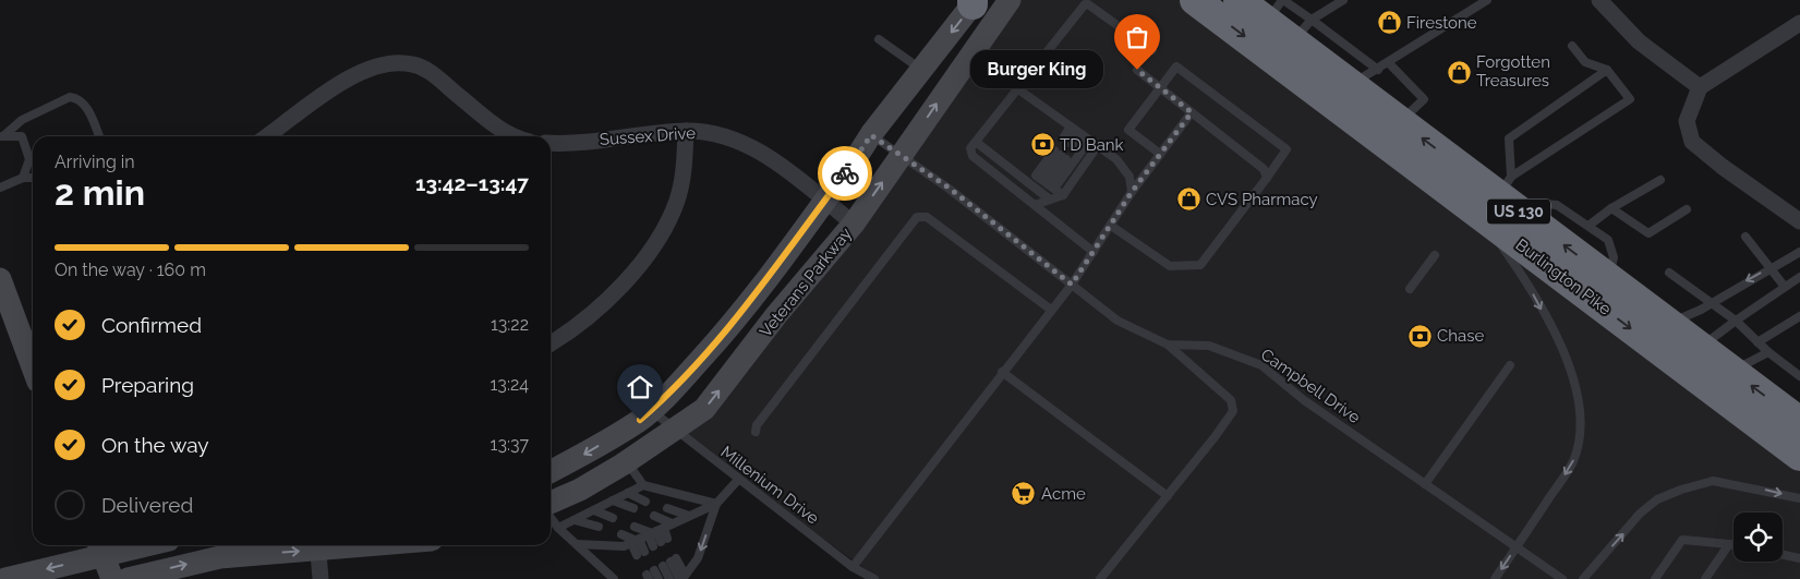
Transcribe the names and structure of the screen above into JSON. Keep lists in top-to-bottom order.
{
  "streets": {
    "highway": ["US 130", "Burlington Pike"],
    "main road": ["Veterans Parkway"],
    "street": ["Sussex Drive"],
    "lane": ["Campbell Drive", "Millenium Drive"]
  },
  "crossings": [
    ["Sussex Drive", "Veterans Parkway"],
    ["Veterans Parkway", "Campbell Drive"],
    ["Veterans Parkway", "Millenium Drive"]
  ],
  "places": {
    "shop": ["Firestone", "Forgotten Treasures", "CVS Pharmacy"],
    "other": ["Burger King"],
    "bank": ["TD Bank", "Chase"],
    "supermarket": ["Acme"]
  },
  "page": {
    "bubble": "Burger King",
    "heading": ["2 min", "Arriving in", "13:42–13:47"],
    "bar": "On the way · 160 m",
    "list": [
      ["Confirmed", "13:22"],
      ["Preparing", "13:24"],
      ["On the way", "13:37"],
      "Delivered"
    ]
  }
}
